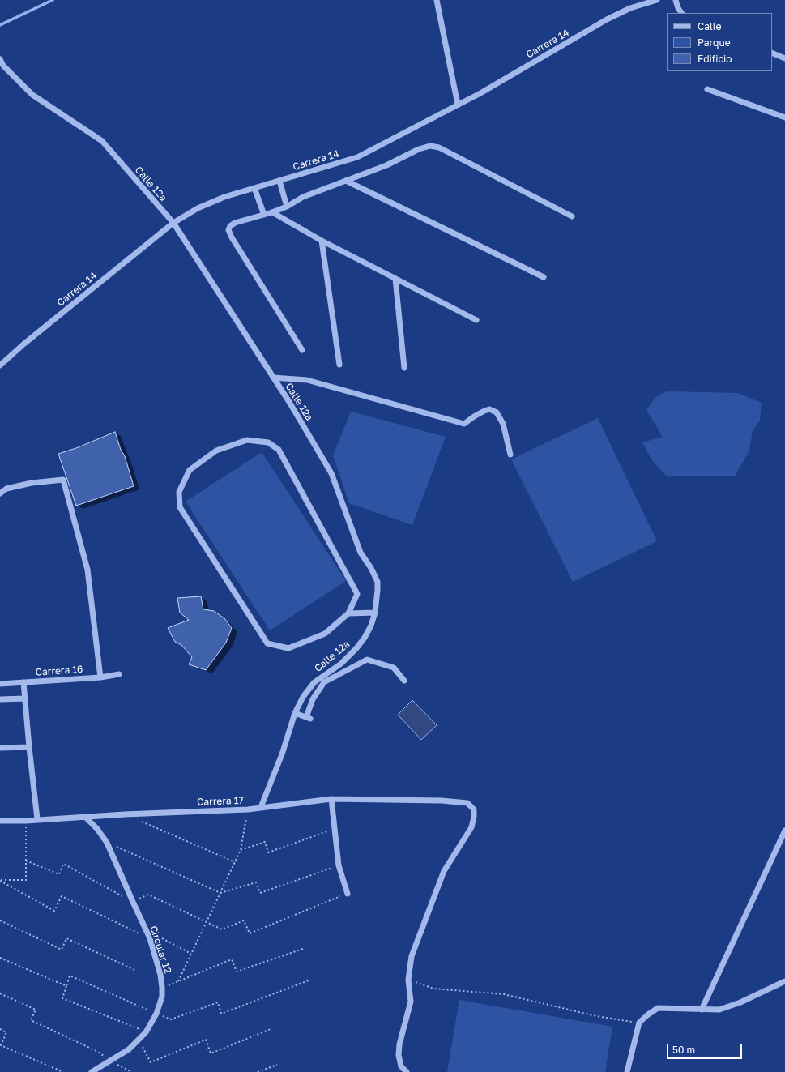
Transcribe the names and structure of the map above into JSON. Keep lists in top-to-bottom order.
{
  "streets": {
    "street": [
      "Carrera 14",
      "Calle 12a",
      "Carrera 16",
      "Carrera 17",
      "Circular 12"
    ]
  },
  "crossings": [
    ["Carrera 14", "Calle 12a"],
    ["Calle 12a", "Carrera 17"],
    ["Carrera 17", "Circular 12"]
  ],
  "legend": ["Calle", "Parque", "Edificio"],
  "scale_bar": "50 m"
}
